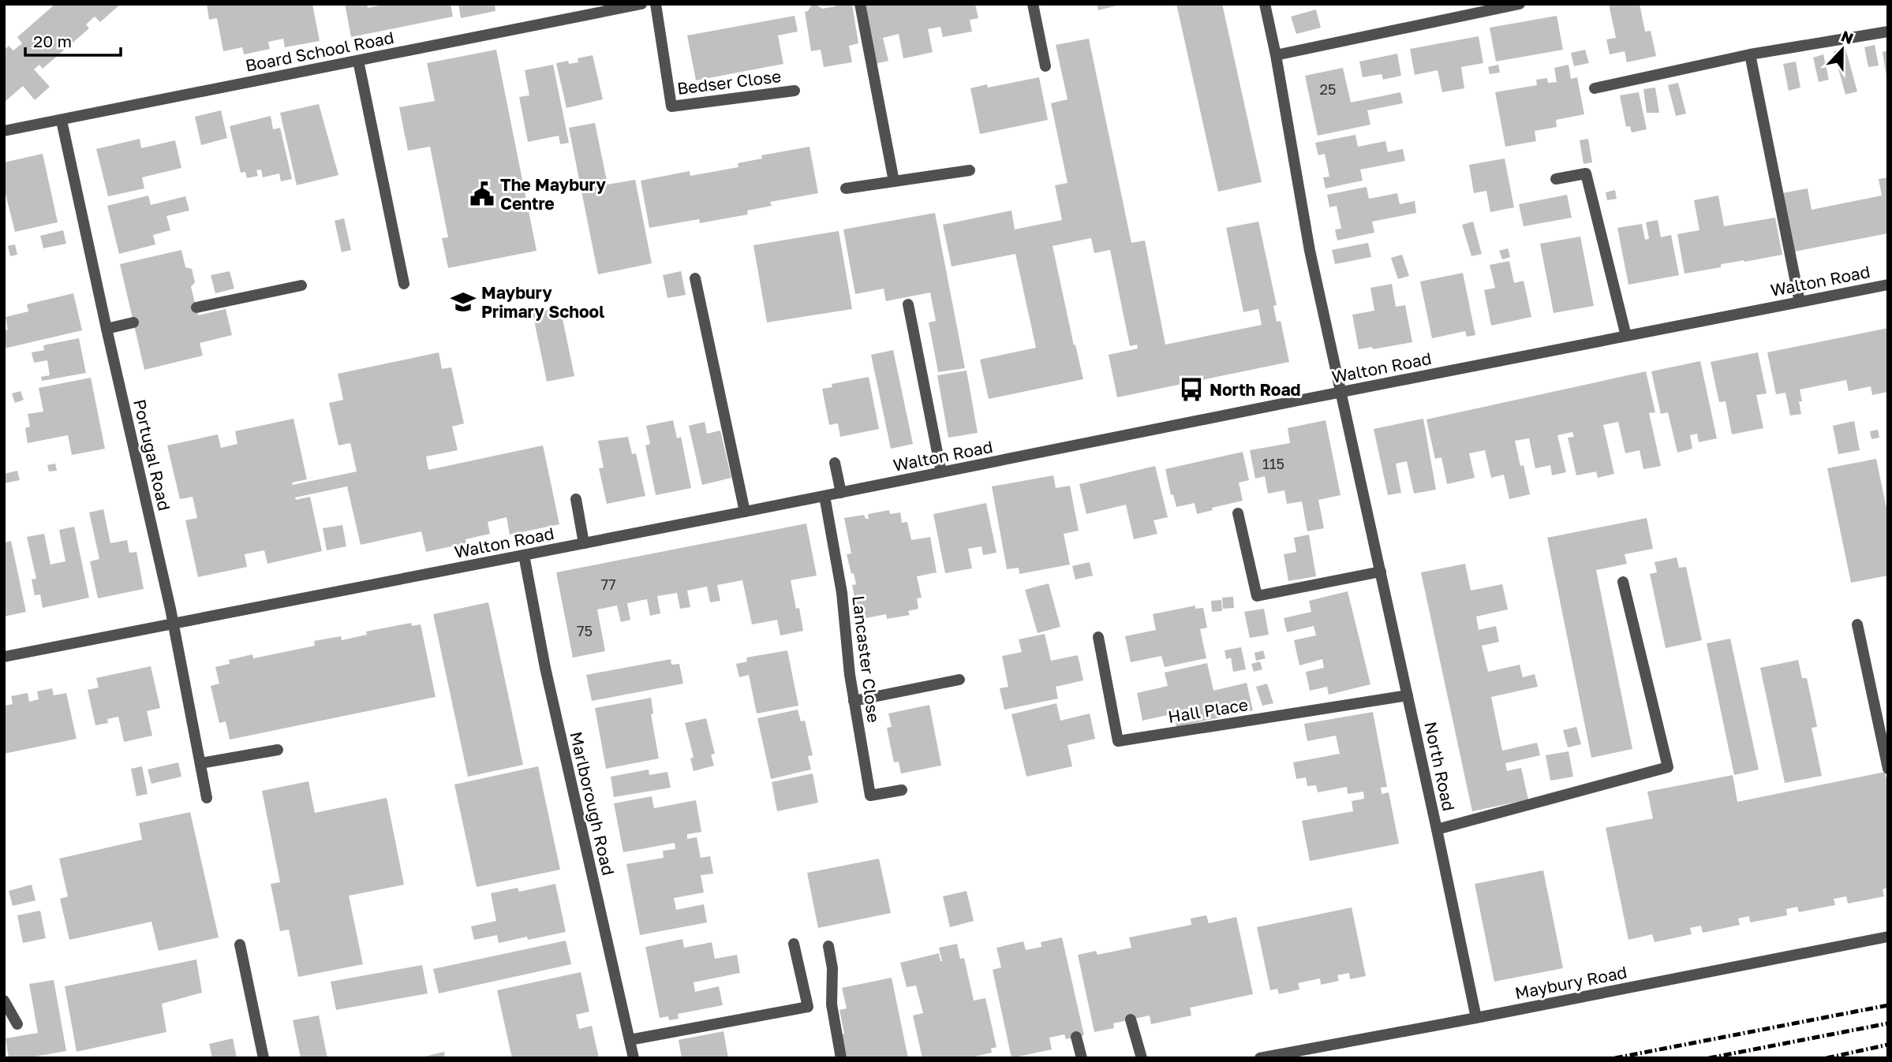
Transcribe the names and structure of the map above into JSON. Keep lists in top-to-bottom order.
{
  "streets": {
    "street": [
      "Board School Road",
      "Bedser Close",
      "Walton Road",
      "Portugal Road",
      "Lancaster Close",
      "Hall Place",
      "North Road",
      "Marlborough Road",
      "Maybury Road"
    ]
  },
  "crossings": [
    ["Board School Road", "Portugal Road"],
    ["Walton Road", "Portugal Road"],
    ["Walton Road", "Lancaster Close"],
    ["Walton Road", "North Road"],
    ["Walton Road", "Marlborough Road"],
    ["Hall Place", "North Road"],
    ["North Road", "Maybury Road"]
  ],
  "places": {
    "public building": ["The Maybury Centre"],
    "school or university": ["Maybury Primary School"],
    "bus stop": ["North Road"]
  },
  "house_numbers": [
    "25",
    "115",
    "77",
    "75"
  ],
  "scale_bar": "20 m",
  "north": "top"
}
